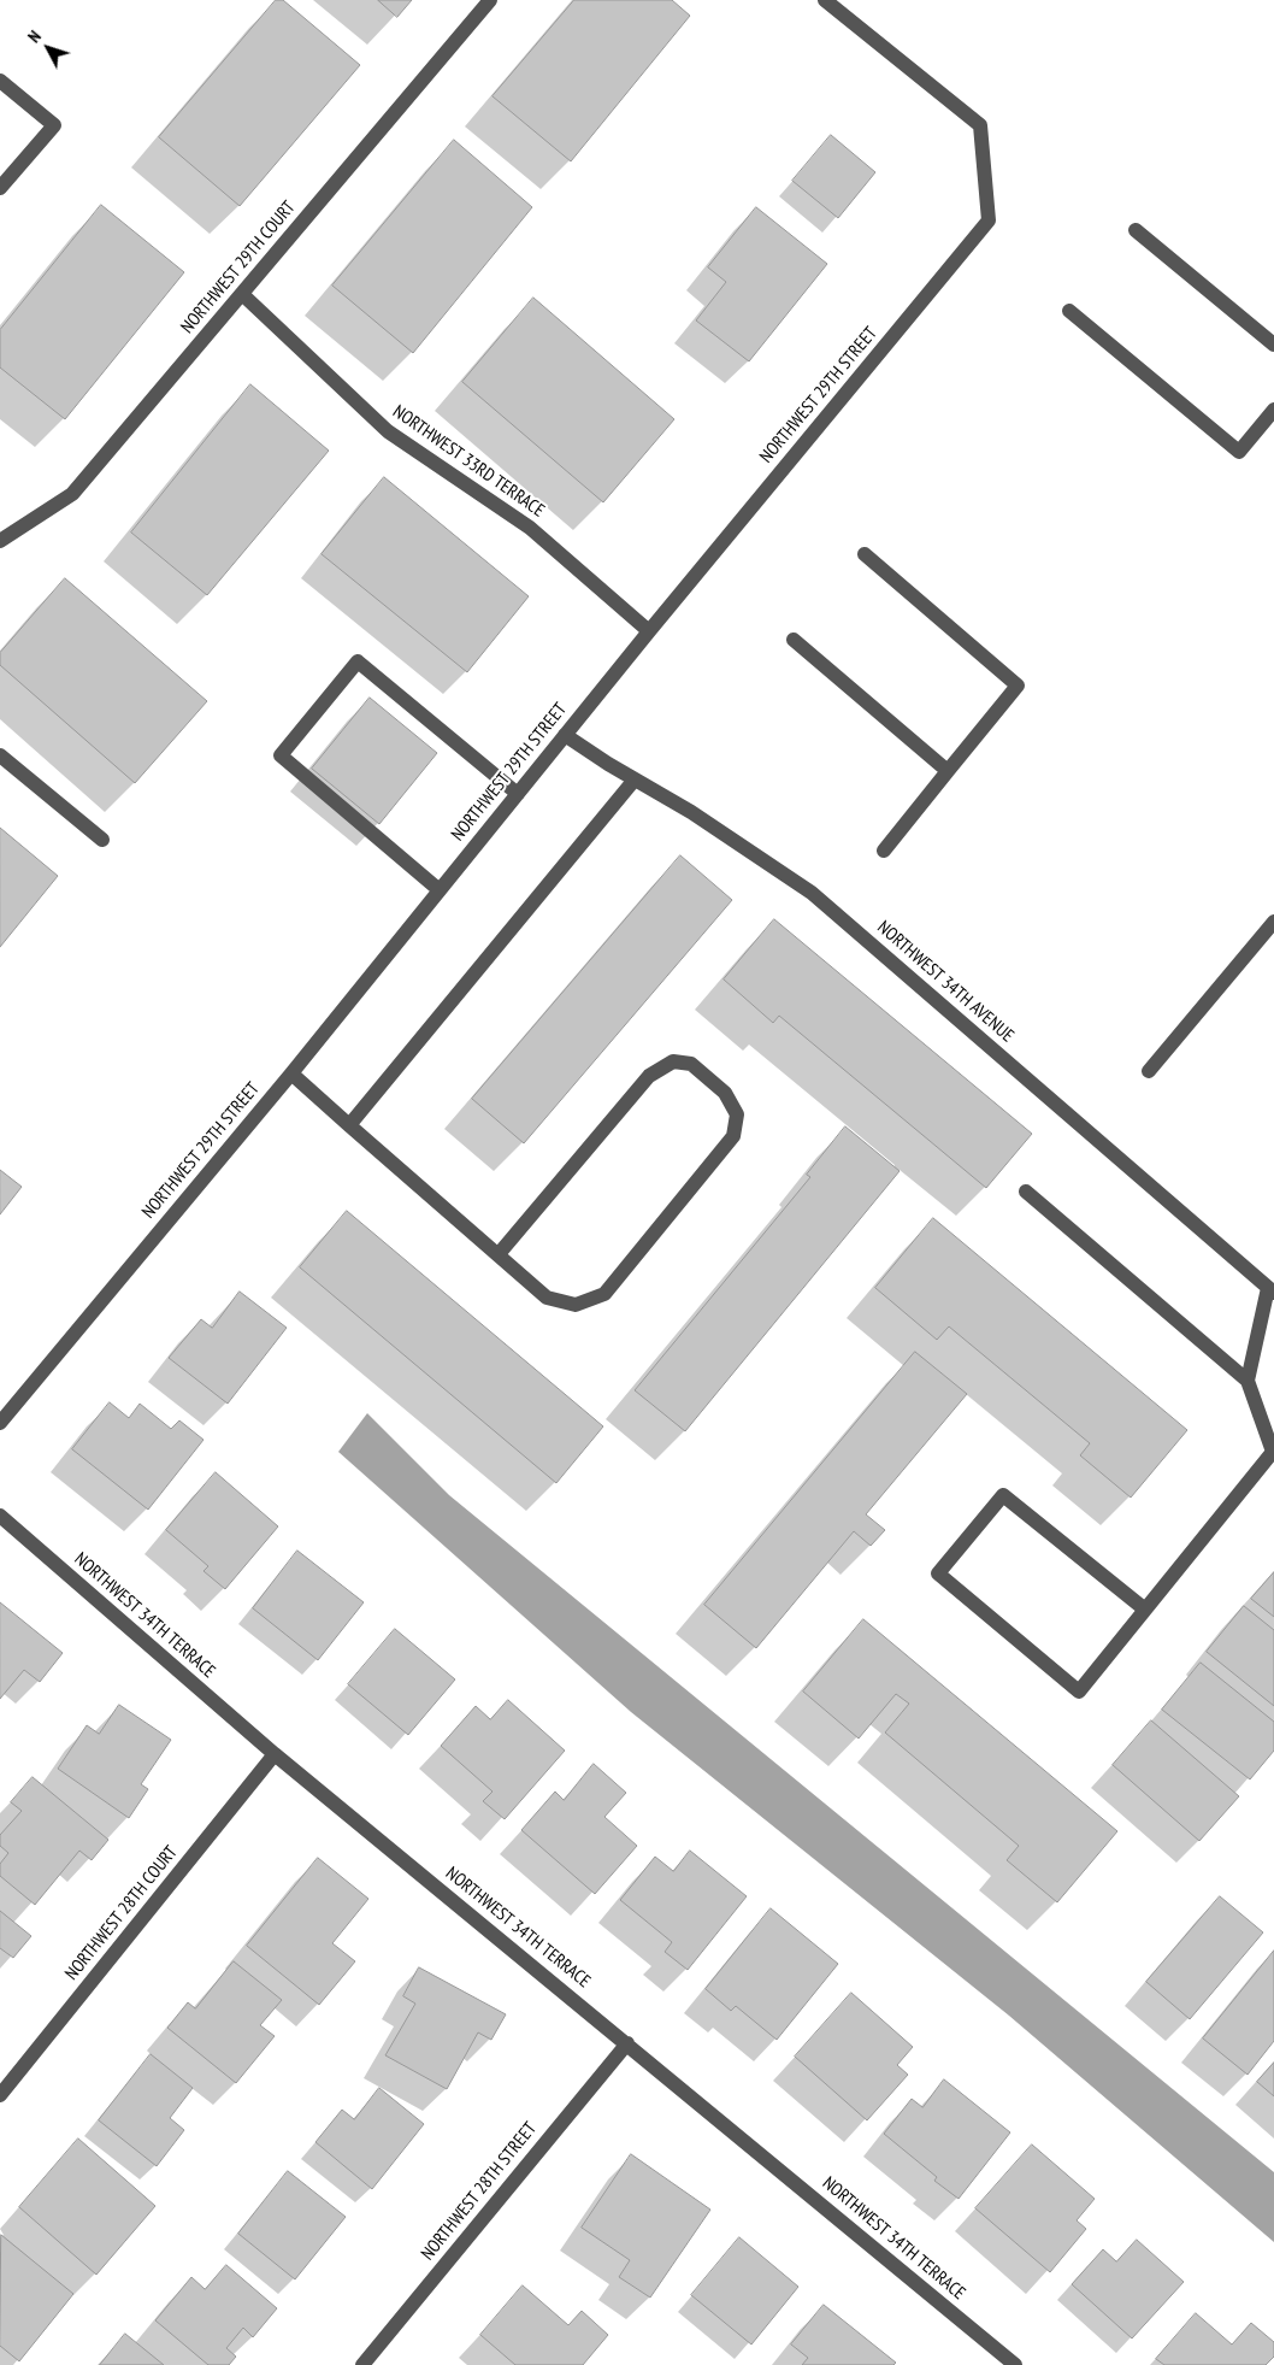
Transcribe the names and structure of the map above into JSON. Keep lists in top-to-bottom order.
{
  "streets": {
    "street": [
      "NORTHWEST 29TH COURT",
      "NORTHWEST 29TH STREET",
      "NORTHWEST 33RD TERRACE",
      "NORTHWEST 34TH AVENUE",
      "NORTHWEST 34TH TERRACE",
      "NORTHWEST 28TH COURT",
      "NORTHWEST 28TH STREET"
    ]
  },
  "crossings": [
    ["NORTHWEST 29TH COURT", "NORTHWEST 33RD TERRACE"],
    ["NORTHWEST 29TH STREET", "NORTHWEST 33RD TERRACE"],
    ["NORTHWEST 29TH STREET", "NORTHWEST 34TH AVENUE"],
    ["NORTHWEST 34TH TERRACE", "NORTHWEST 28TH COURT"],
    ["NORTHWEST 34TH TERRACE", "NORTHWEST 28TH STREET"]
  ],
  "north": "top left"
}
